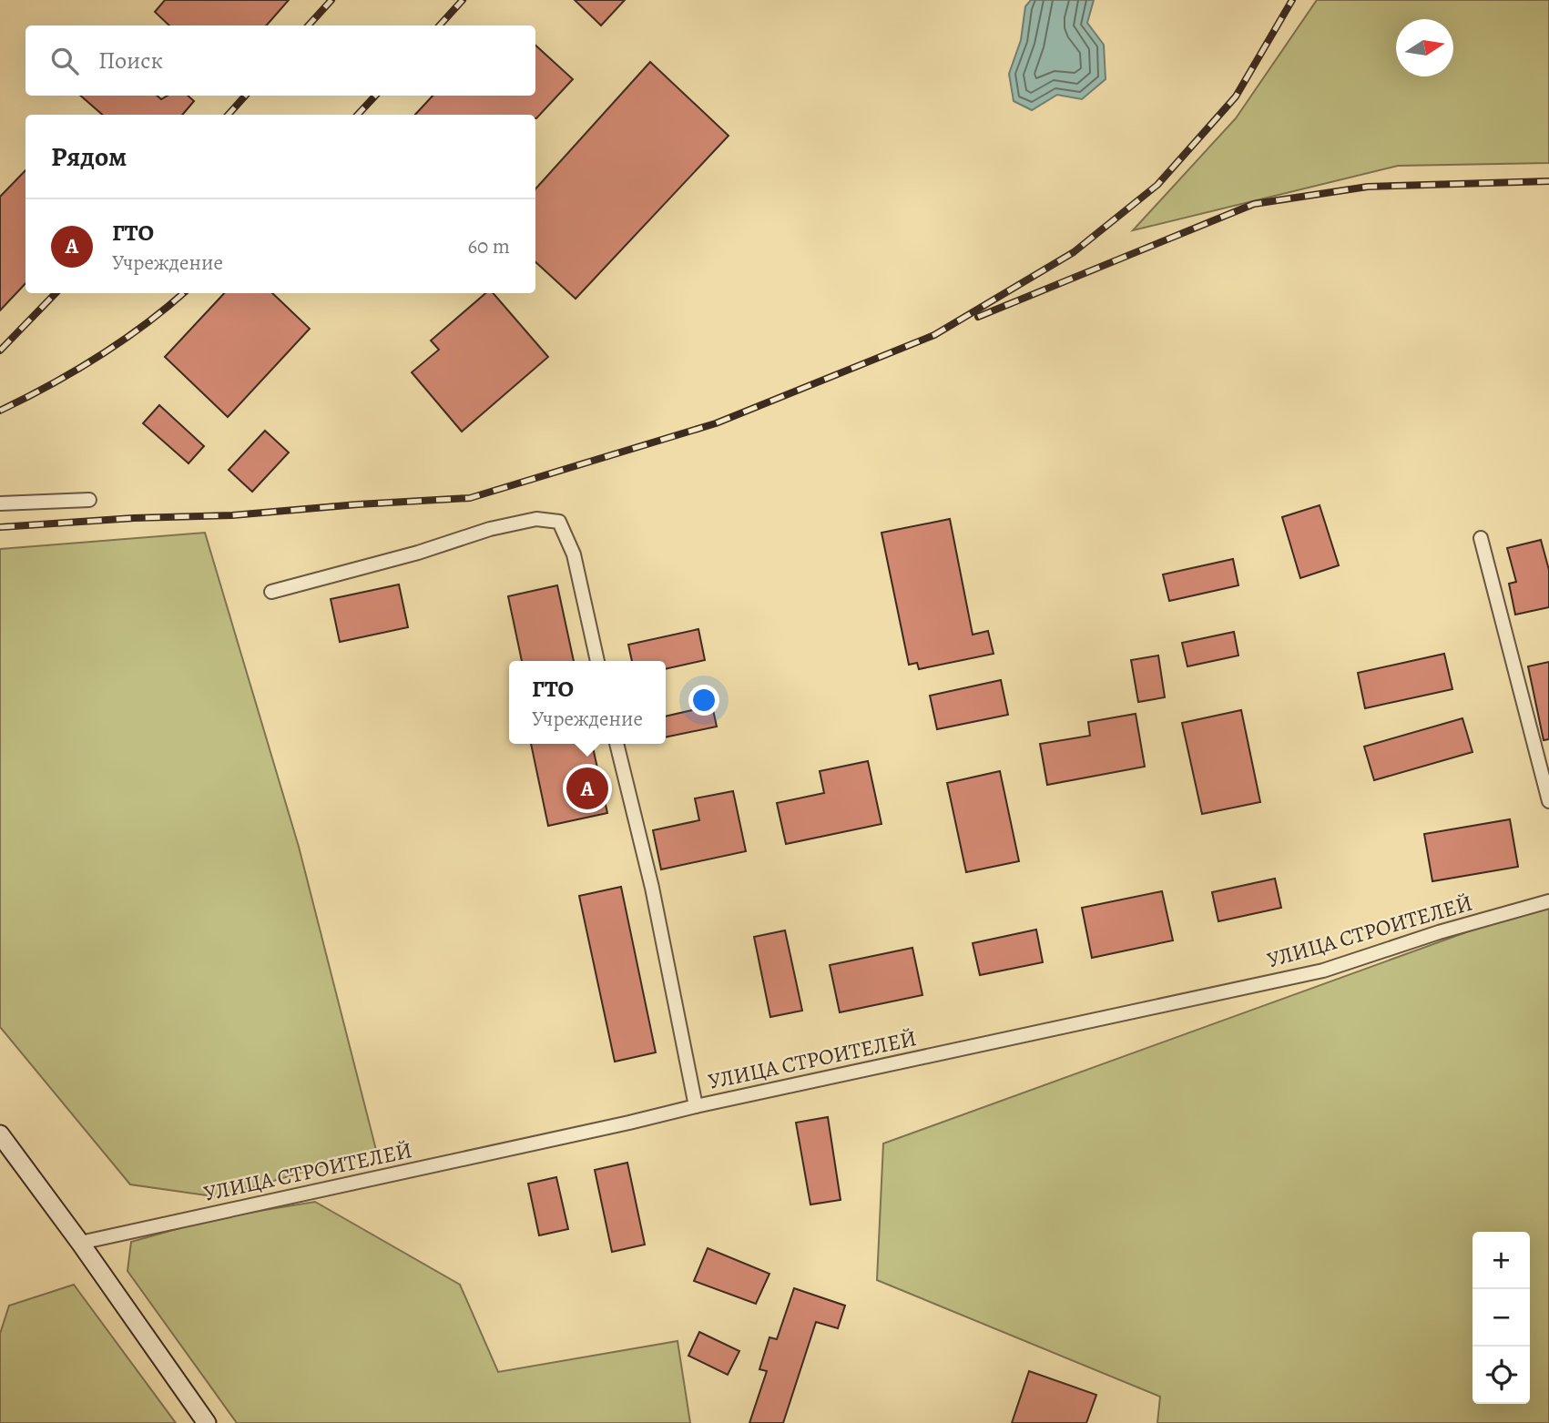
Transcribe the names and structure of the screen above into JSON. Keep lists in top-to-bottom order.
{
  "streets": {
    "street": ["УЛИЦА СТРОИТЕЛЕЙ"]
  },
  "north": "right",
  "page": {
    "search": "Поиск",
    "heading": "Рядом",
    "list": [
      {
        "mark": "A",
        "name": "ГТО",
        "note": "Учреждение",
        "value": "60 m"
      }
    ],
    "popup": ["ГТО", "Учреждение"],
    "pins": "A",
    "map_buttons": ["+", "−"]
  }
}
